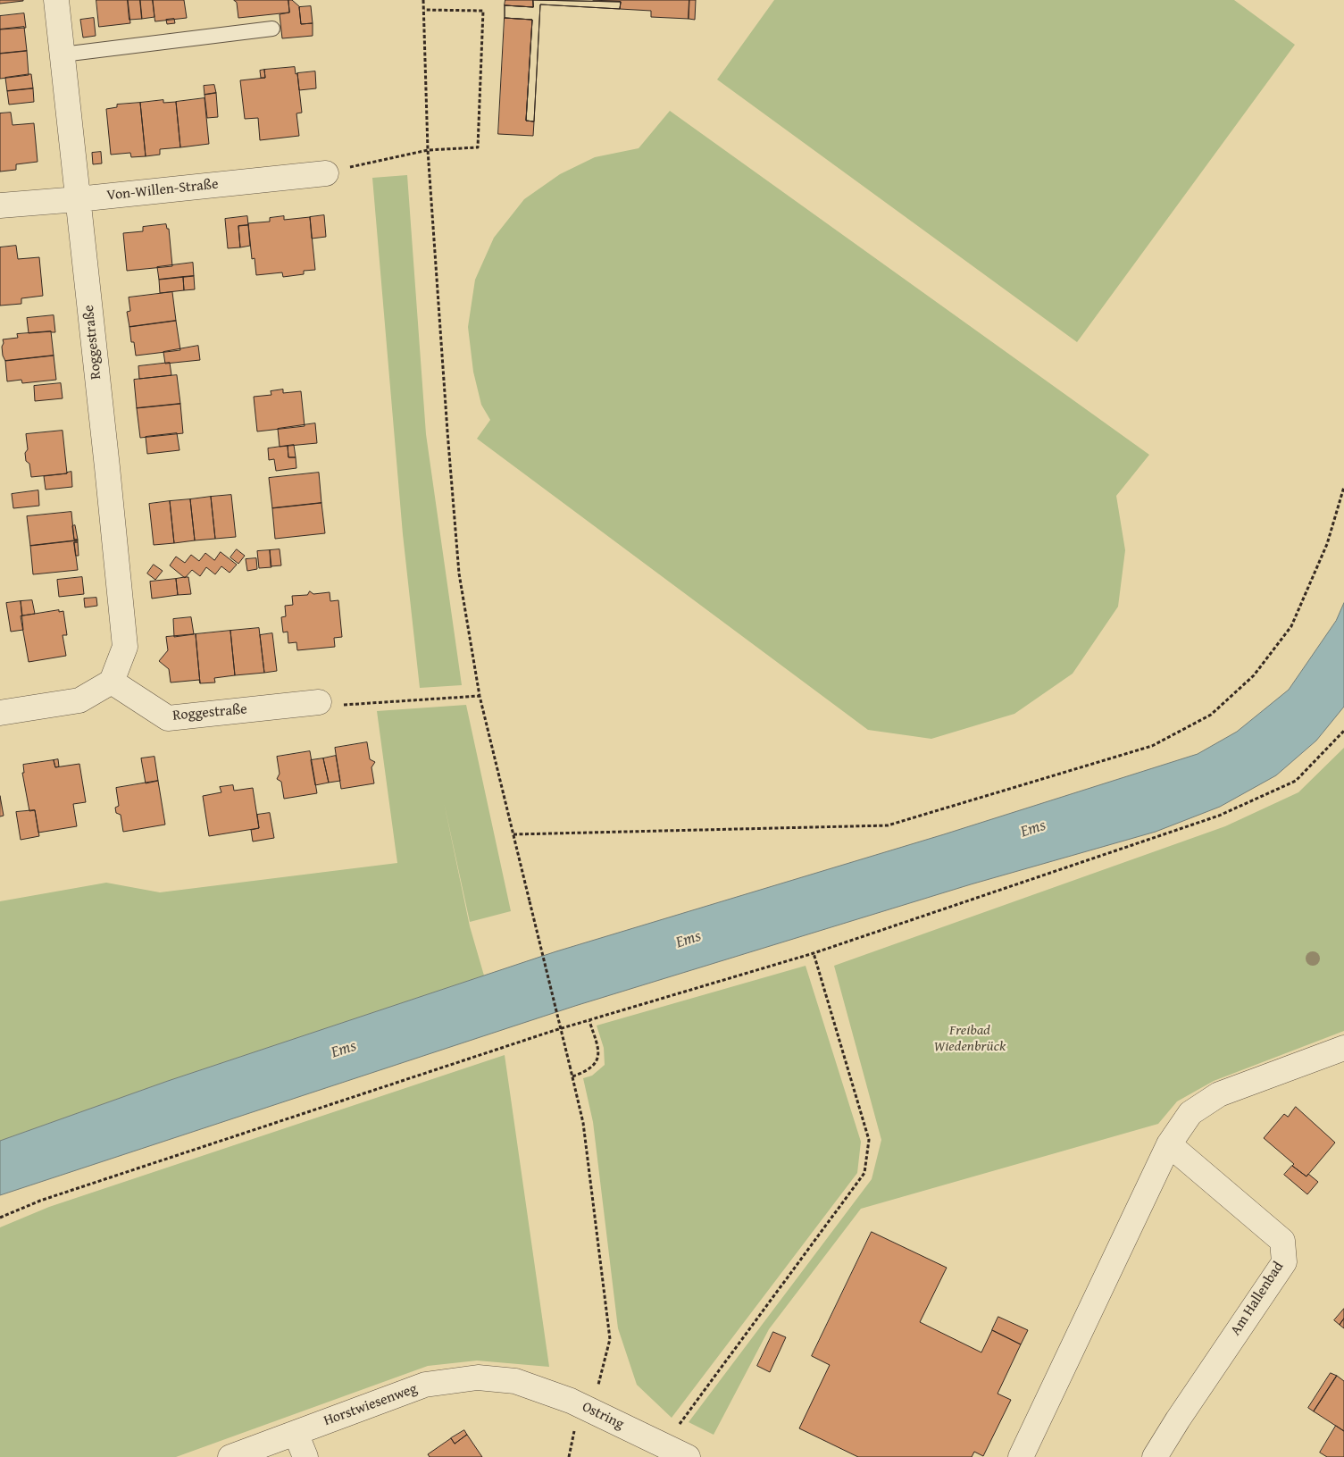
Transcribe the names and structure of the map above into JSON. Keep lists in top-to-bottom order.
{
  "streets": {
    "street": [
      "Von-Willen-Straße",
      "Roggestraße",
      "Am Hallenbad",
      "Horstwiesenweg",
      "Ostring"
    ]
  },
  "crossings": [
    ["Von-Willen-Straße", "Roggestraße"],
    ["Horstwiesenweg", "Ostring"]
  ],
  "water": ["Ems"],
  "parks": ["Freibad Wiedenbrück"]
}
